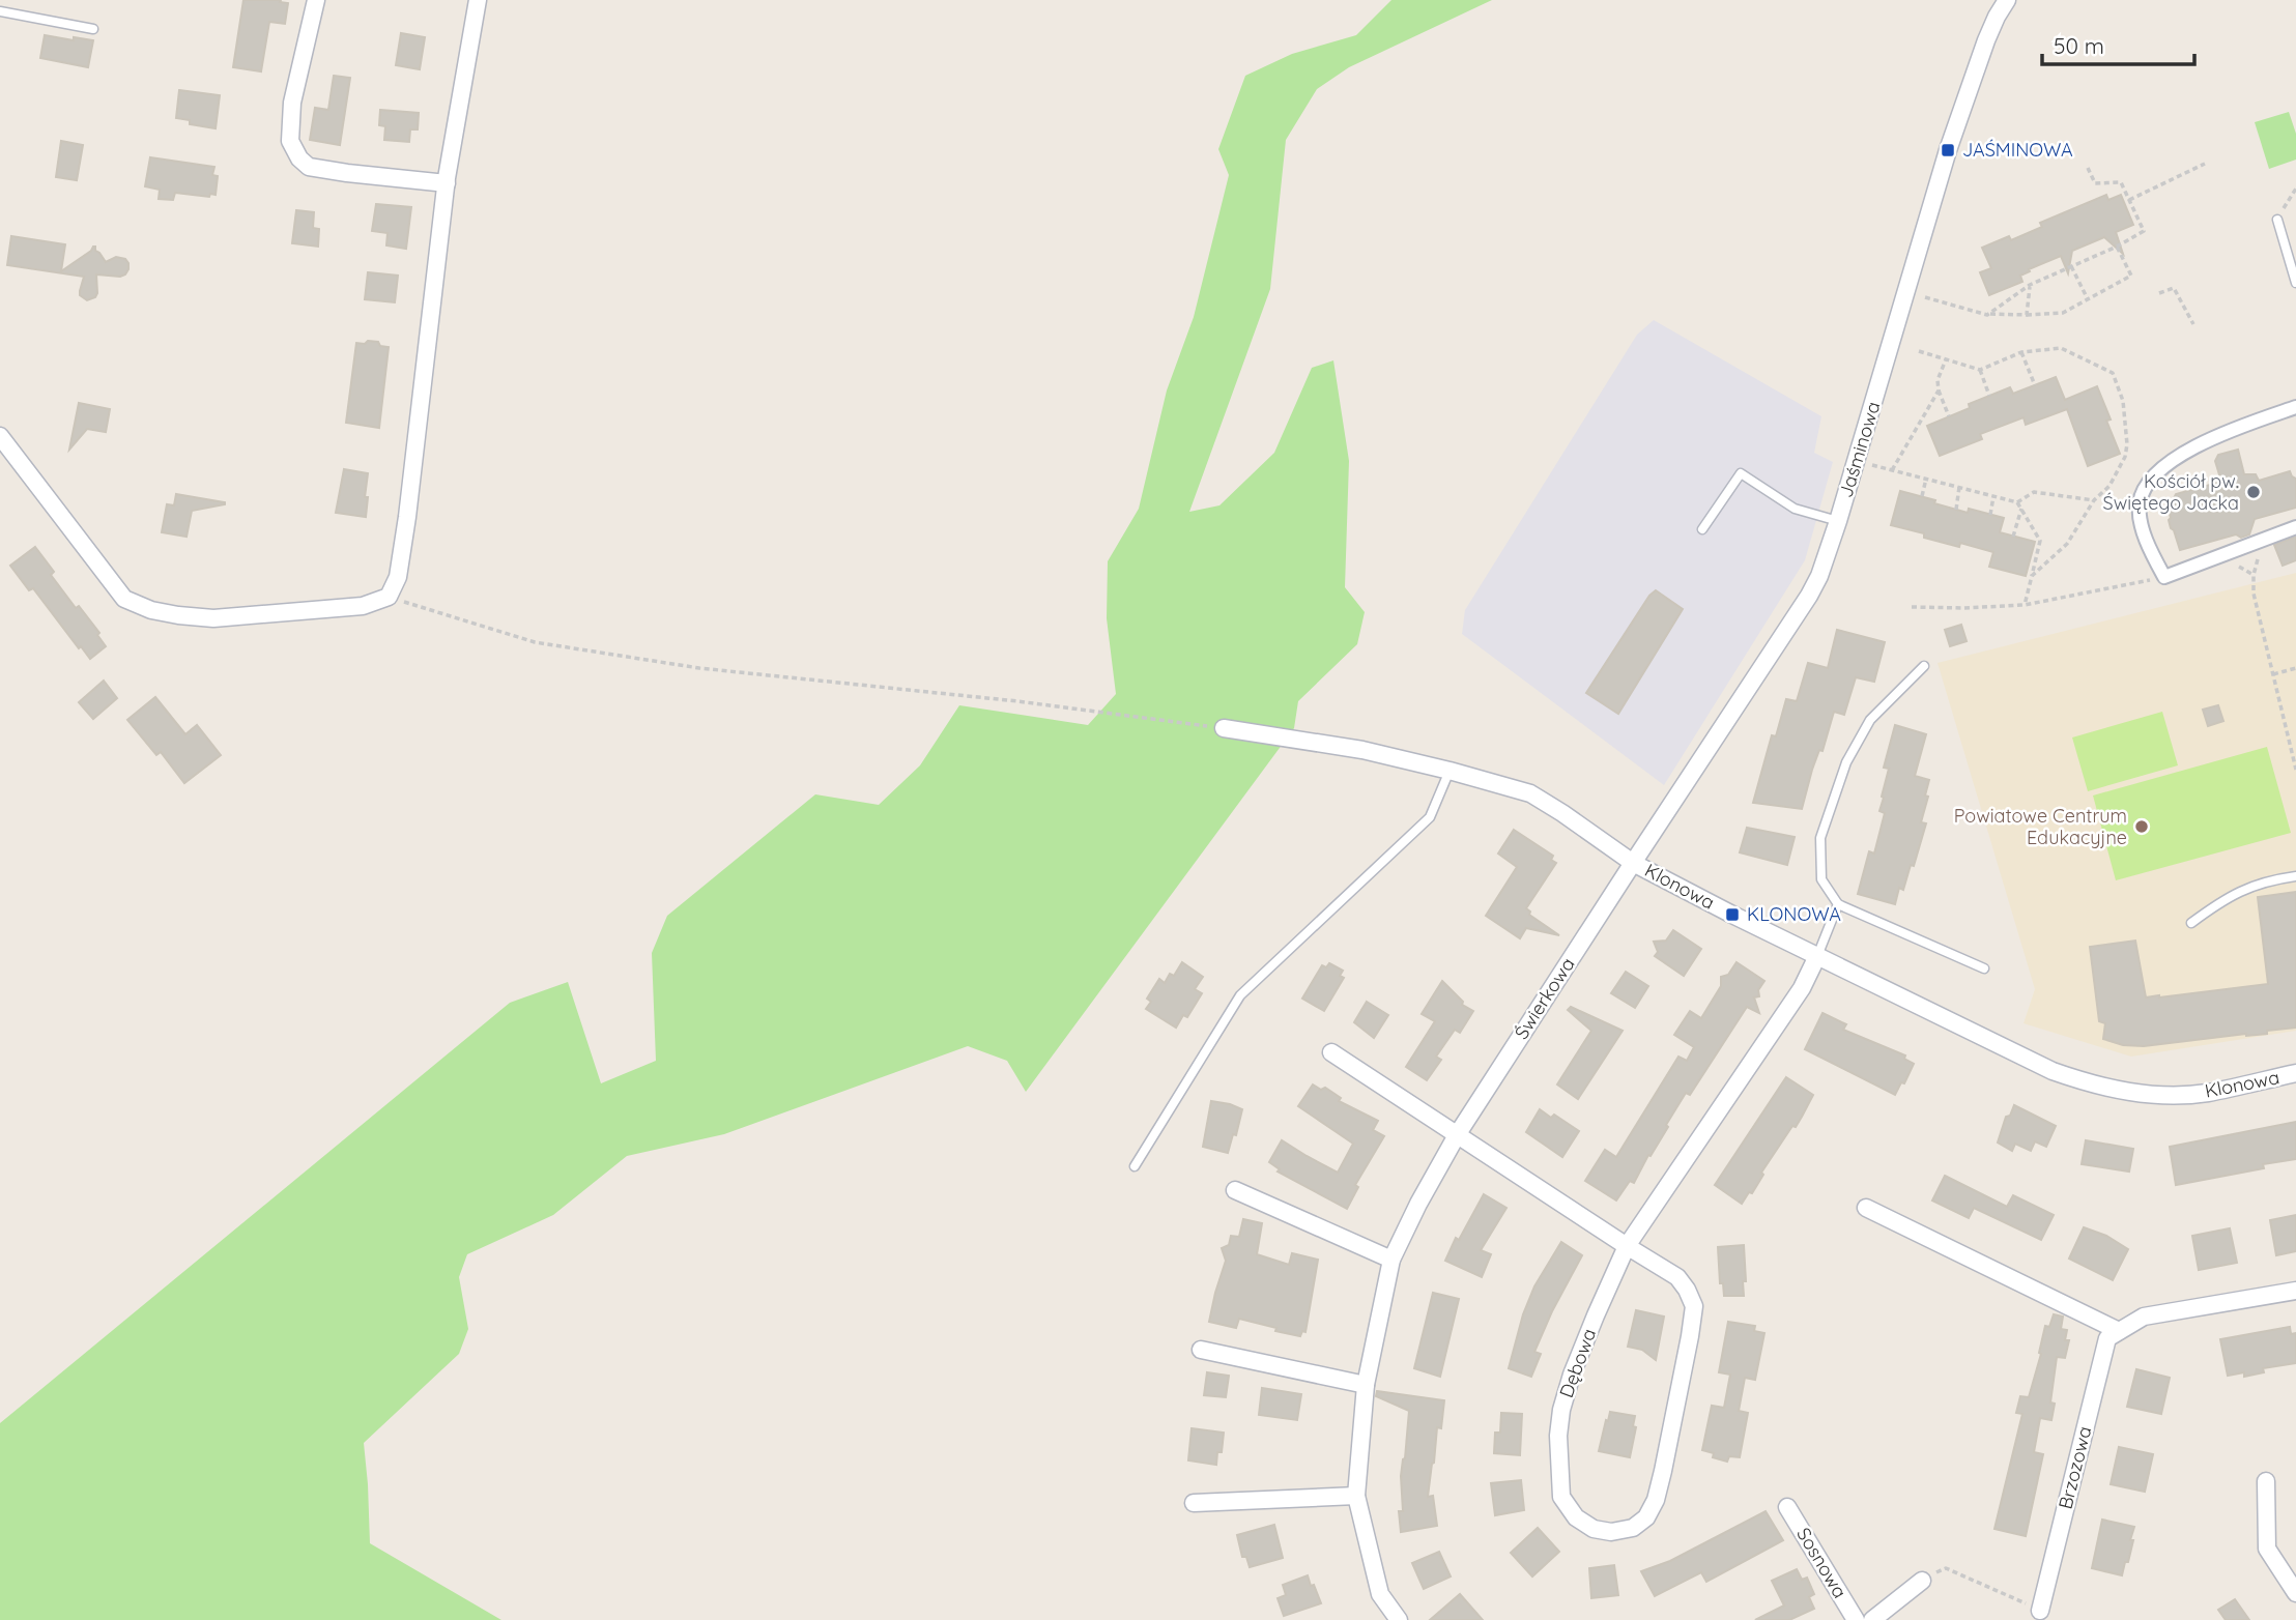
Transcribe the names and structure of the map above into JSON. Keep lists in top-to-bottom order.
{
  "streets": {
    "street": [
      "Jaśminowa",
      "Klonowa",
      "Świerkowa",
      "Dębowa",
      "Brzozowa",
      "Sosnowa"
    ]
  },
  "crossings": [
    ["Jaśminowa", "Klonowa"],
    ["Jaśminowa", "Świerkowa"],
    ["Klonowa", "Świerkowa"],
    ["Klonowa", "Dębowa"]
  ],
  "places": {
    "transit": ["JAŚMINOWA", "KLONOWA"],
    "other": ["Kościół pw. Świętego Jacka", "Powiatowe Centrum Edukacyjne"]
  },
  "scale_bar": "50 m"
}
